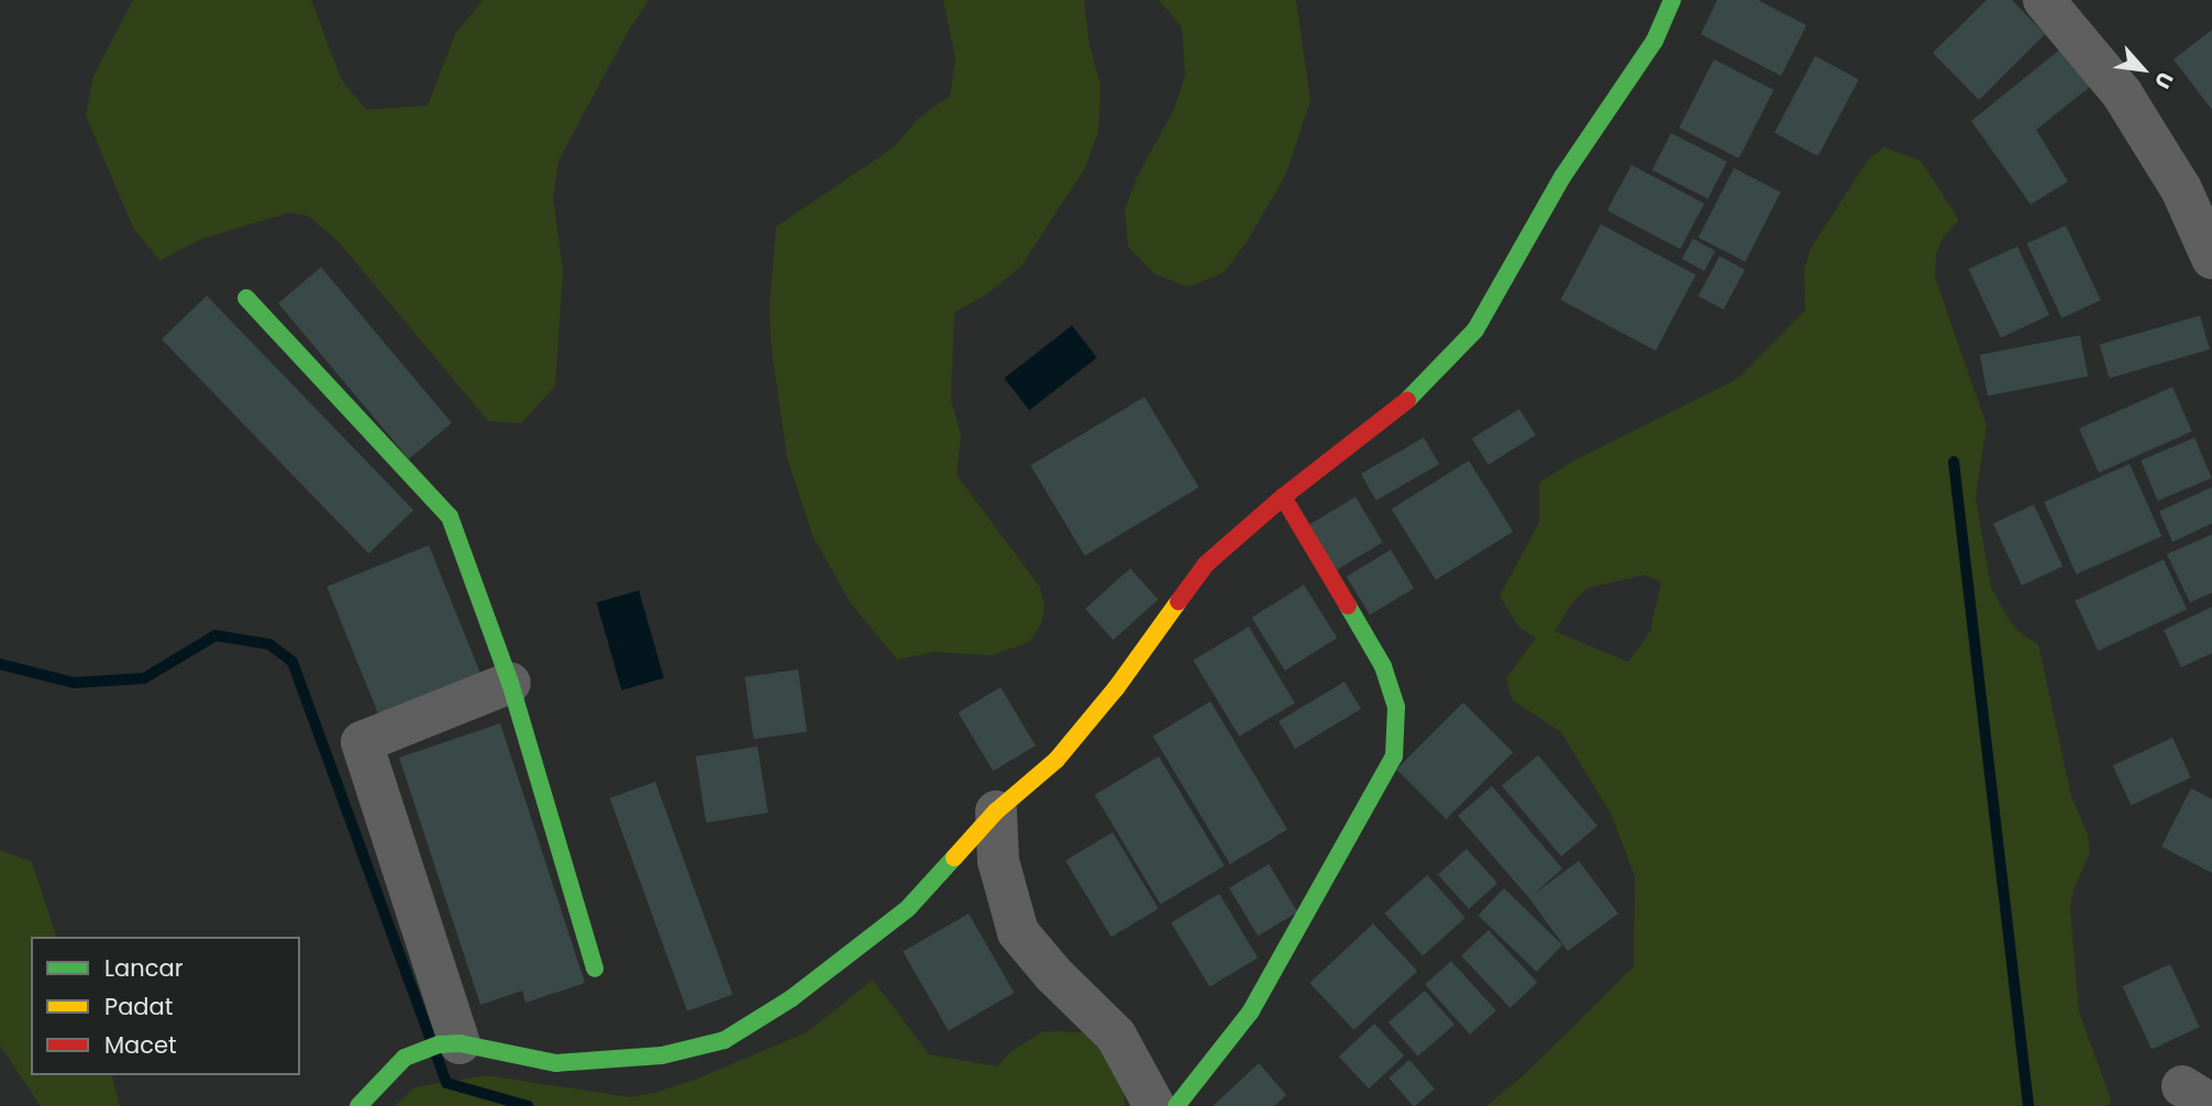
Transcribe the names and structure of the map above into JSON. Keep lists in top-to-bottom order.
{
  "legend": ["Lancar", "Padat", "Macet"],
  "north": "bottom right"
}
